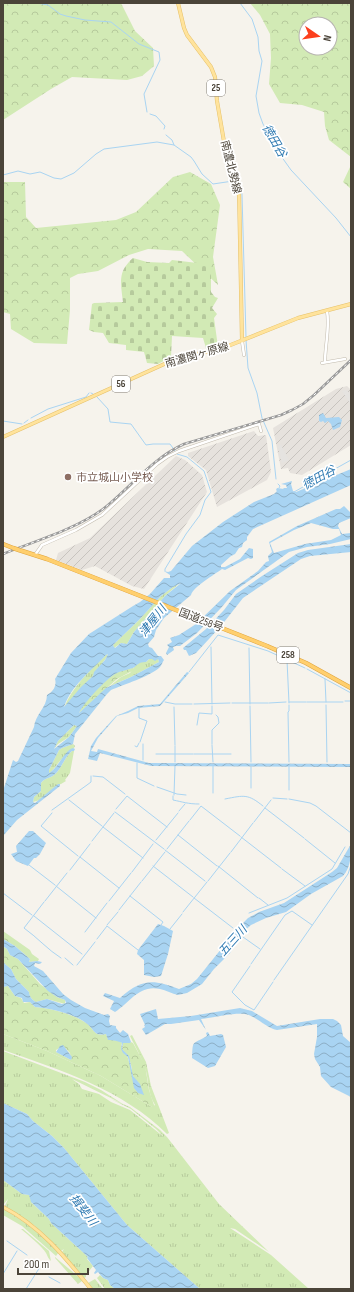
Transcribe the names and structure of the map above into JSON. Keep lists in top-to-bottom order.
{
  "streets": {
    "highway": ["国道258号", "258"],
    "main road": [
      "25",
      "南濃北勢線",
      "南濃関ヶ原線",
      "56"
    ]
  },
  "crossings": [
    ["南濃北勢線", "南濃関ヶ原線"]
  ],
  "water": [
    "徳田谷",
    "津屋川",
    "五三川",
    "揖斐川"
  ],
  "places": ["市立城山小学校"],
  "scale_bar": "200 m",
  "north": "right"
}
